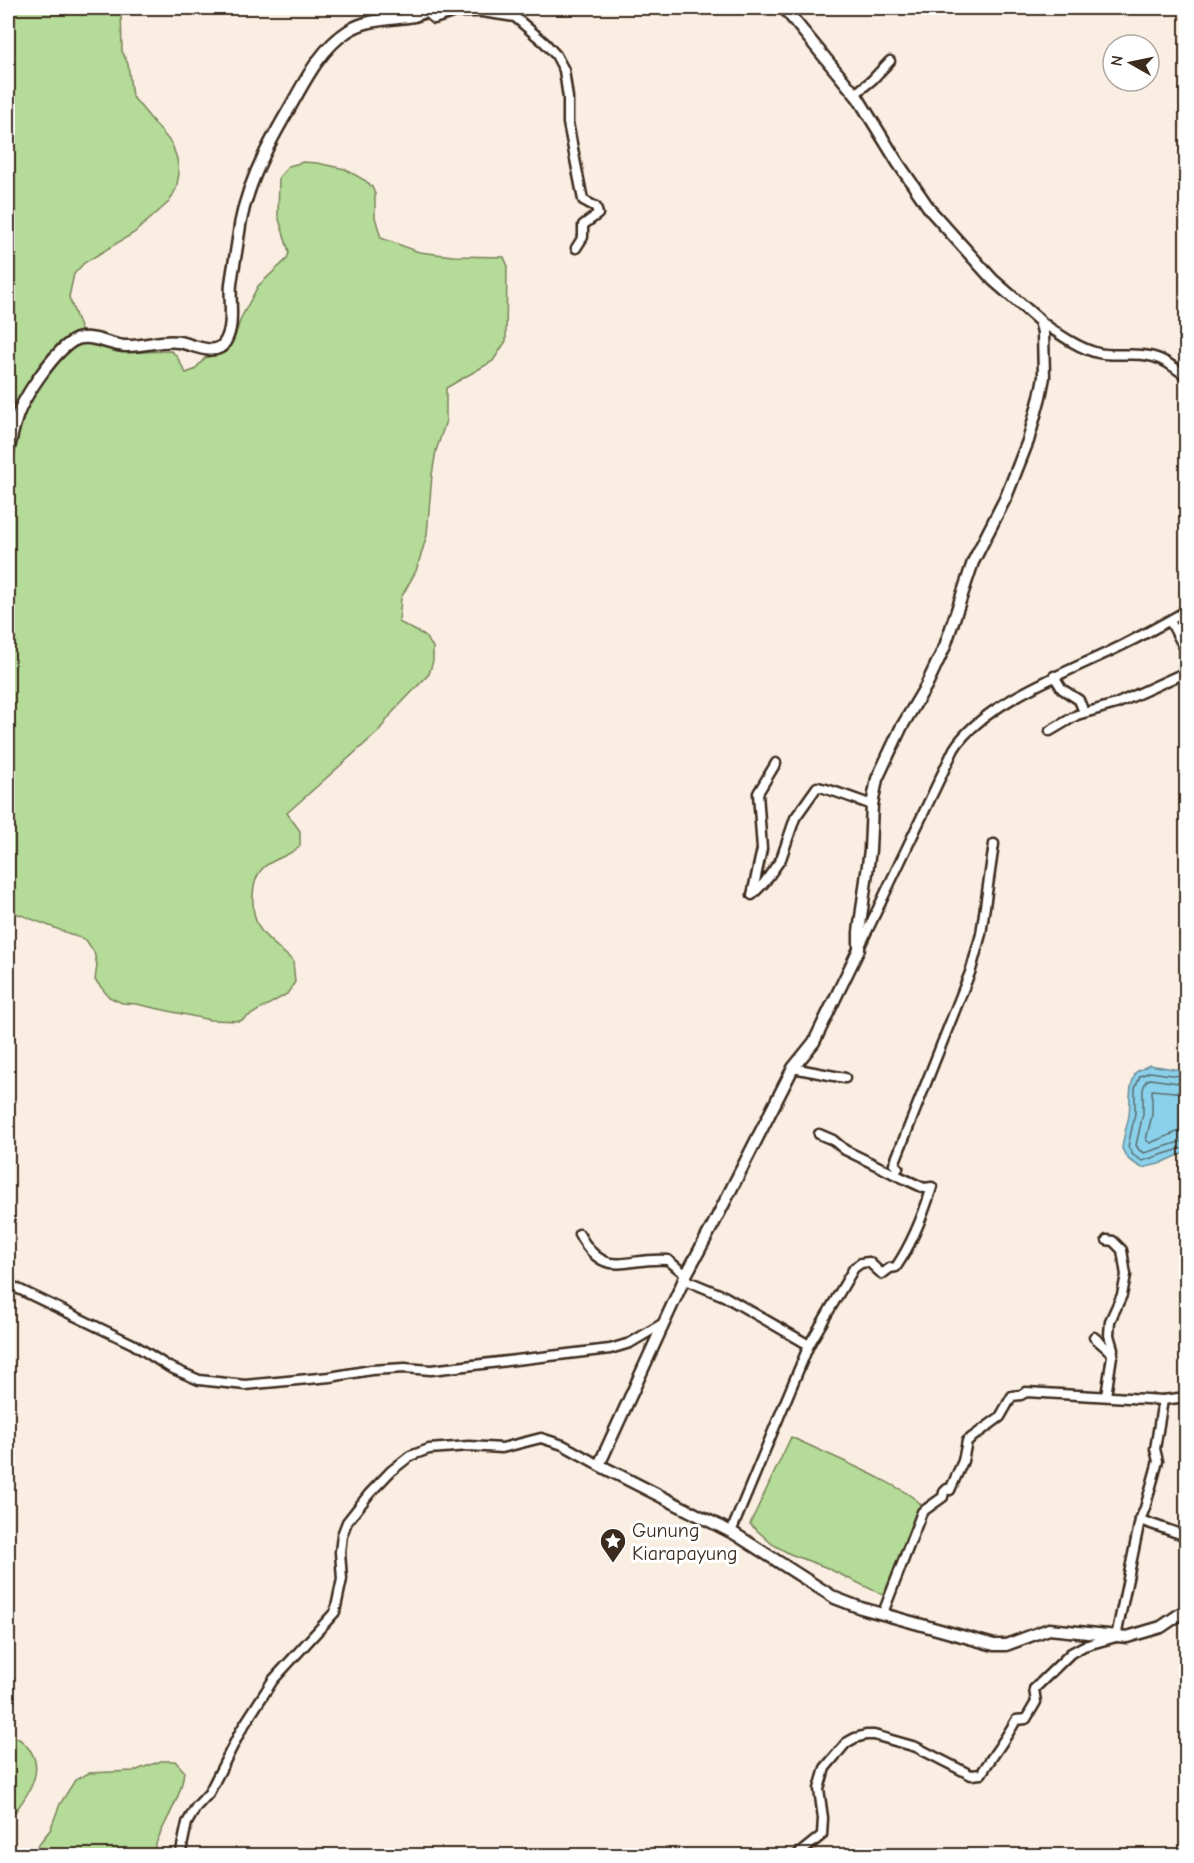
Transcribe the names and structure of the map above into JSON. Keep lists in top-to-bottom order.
{
  "places": {
    "place": ["Gunung Kiarapayung"]
  },
  "north": "left"
}
